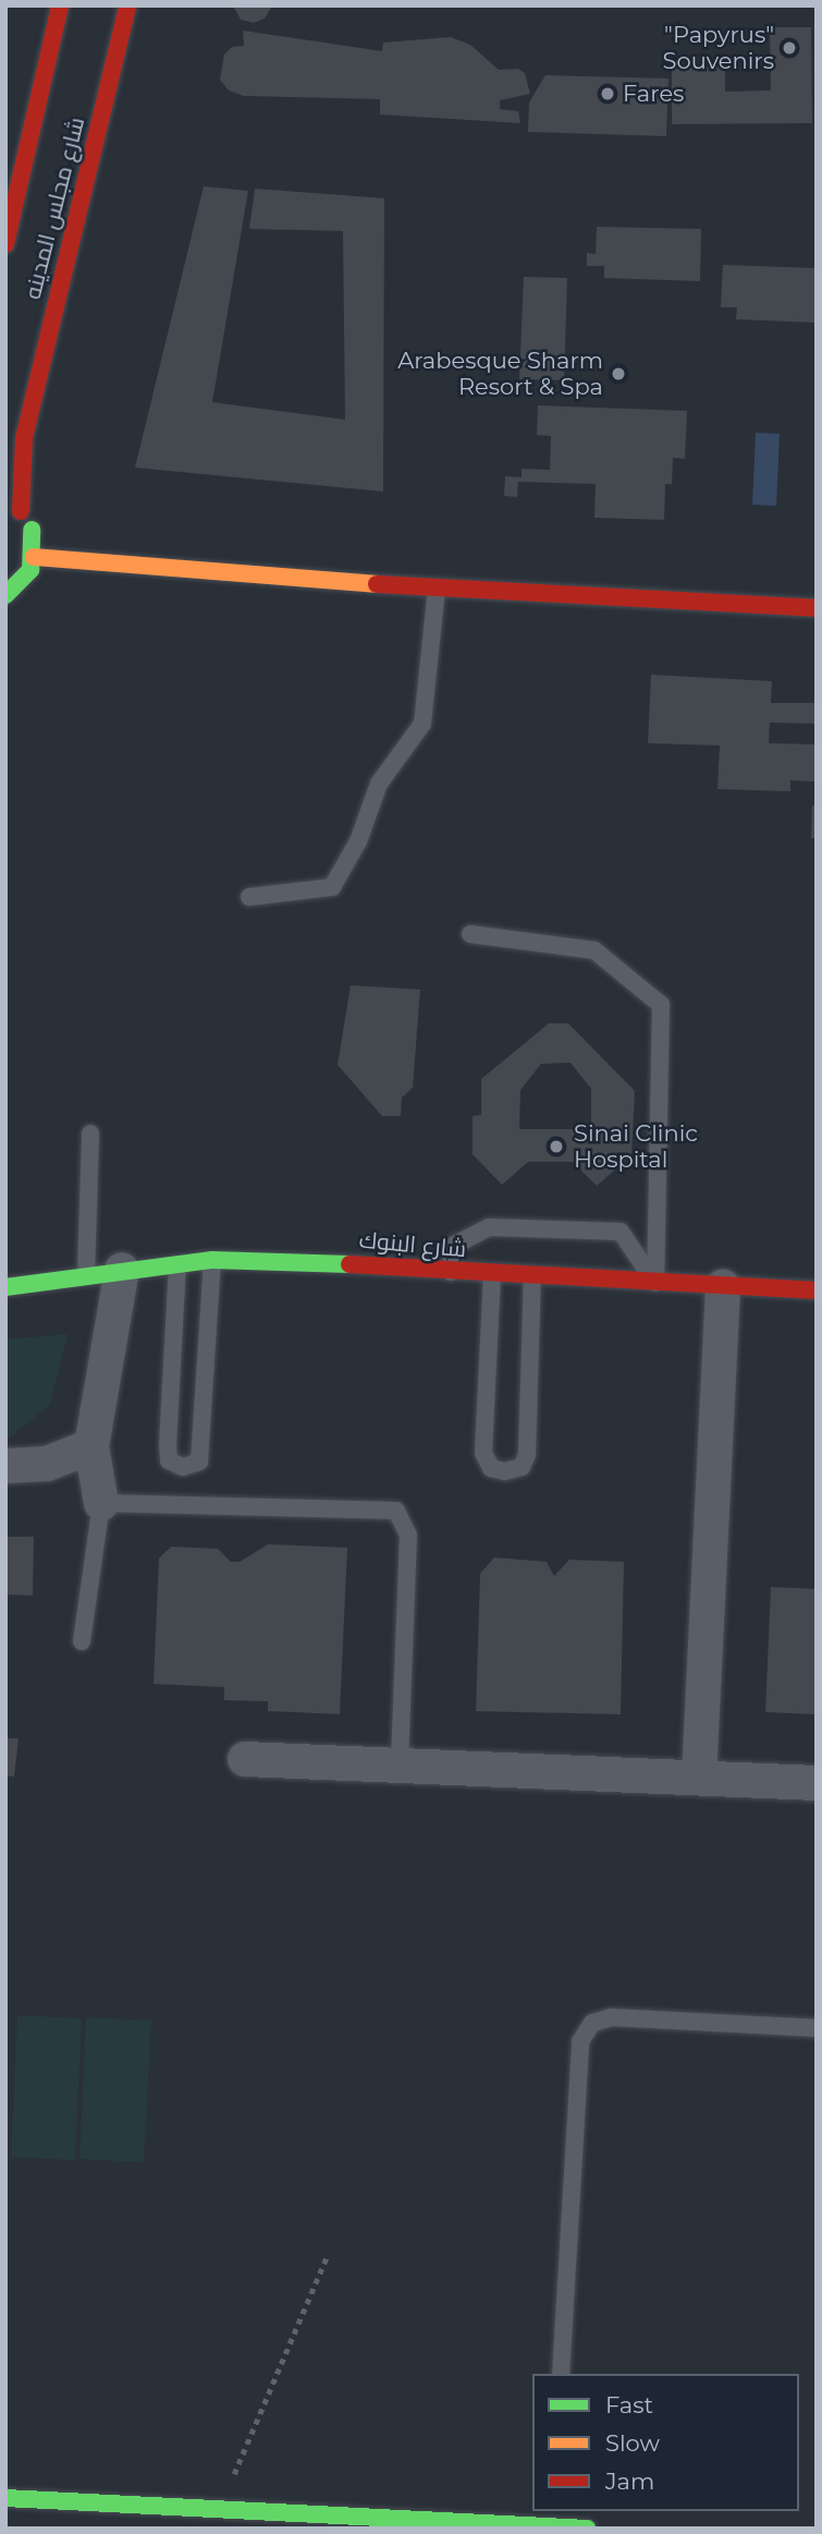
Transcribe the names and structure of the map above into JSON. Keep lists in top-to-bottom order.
{
  "streets": {
    "main road": ["شارع مجلس المدينه", "شارع البنوك"]
  },
  "places": [
    "\"Papyrus\" Souvenirs",
    "Fares",
    "Arabesque Sharm Resort & Spa",
    "Sinai Clinic Hospital"
  ],
  "legend": ["Fast", "Slow", "Jam"]
}
